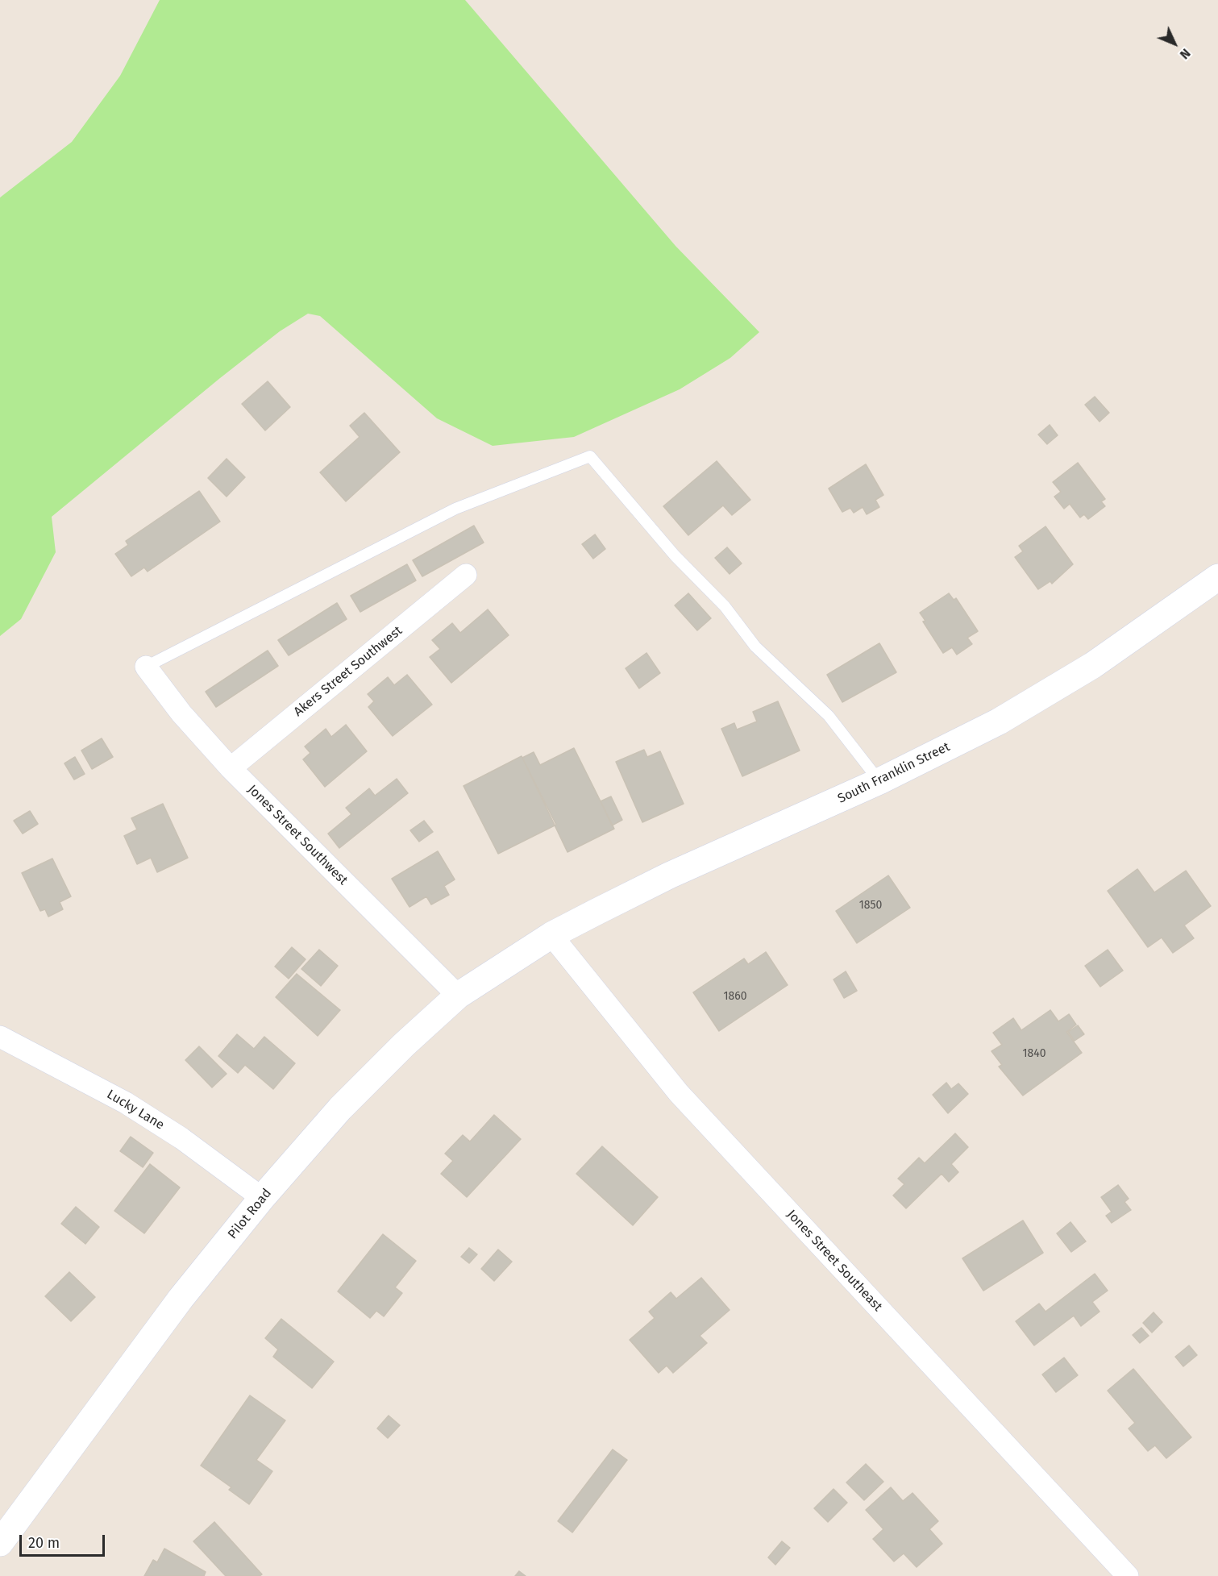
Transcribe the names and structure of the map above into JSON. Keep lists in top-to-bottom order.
{
  "streets": {
    "main road": ["South Franklin Street", "Pilot Road"],
    "street": [
      "Akers Street Southwest",
      "Jones Street Southwest",
      "Lucky Lane",
      "Jones Street Southeast"
    ]
  },
  "crossings": [
    ["Akers Street Southwest", "Jones Street Southwest"],
    ["South Franklin Street", "Pilot Road"],
    ["South Franklin Street", "Jones Street Southeast"],
    ["Jones Street Southwest", "Pilot Road"],
    ["Lucky Lane", "Pilot Road"],
    ["Pilot Road", "Jones Street Southeast"]
  ],
  "house_numbers": ["1850", "1860", "1840"],
  "scale_bar": "20 m",
  "north": "bottom right"
}
